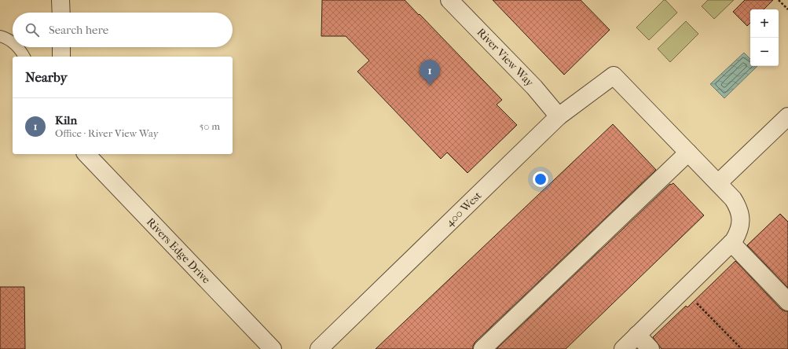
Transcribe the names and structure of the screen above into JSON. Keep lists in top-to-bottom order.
{
  "streets": {
    "street": ["River View Way", "400 West", "Rivers Edge Drive"]
  },
  "crossings": [
    ["River View Way", "400 West"]
  ],
  "page": {
    "map_buttons": ["+", "−"],
    "search": "Search here",
    "heading": "Nearby",
    "pins": "1",
    "list": [
      {
        "mark": "1",
        "name": "Kiln",
        "note": "Office · River View Way",
        "value": "50 m"
      }
    ]
  }
}
